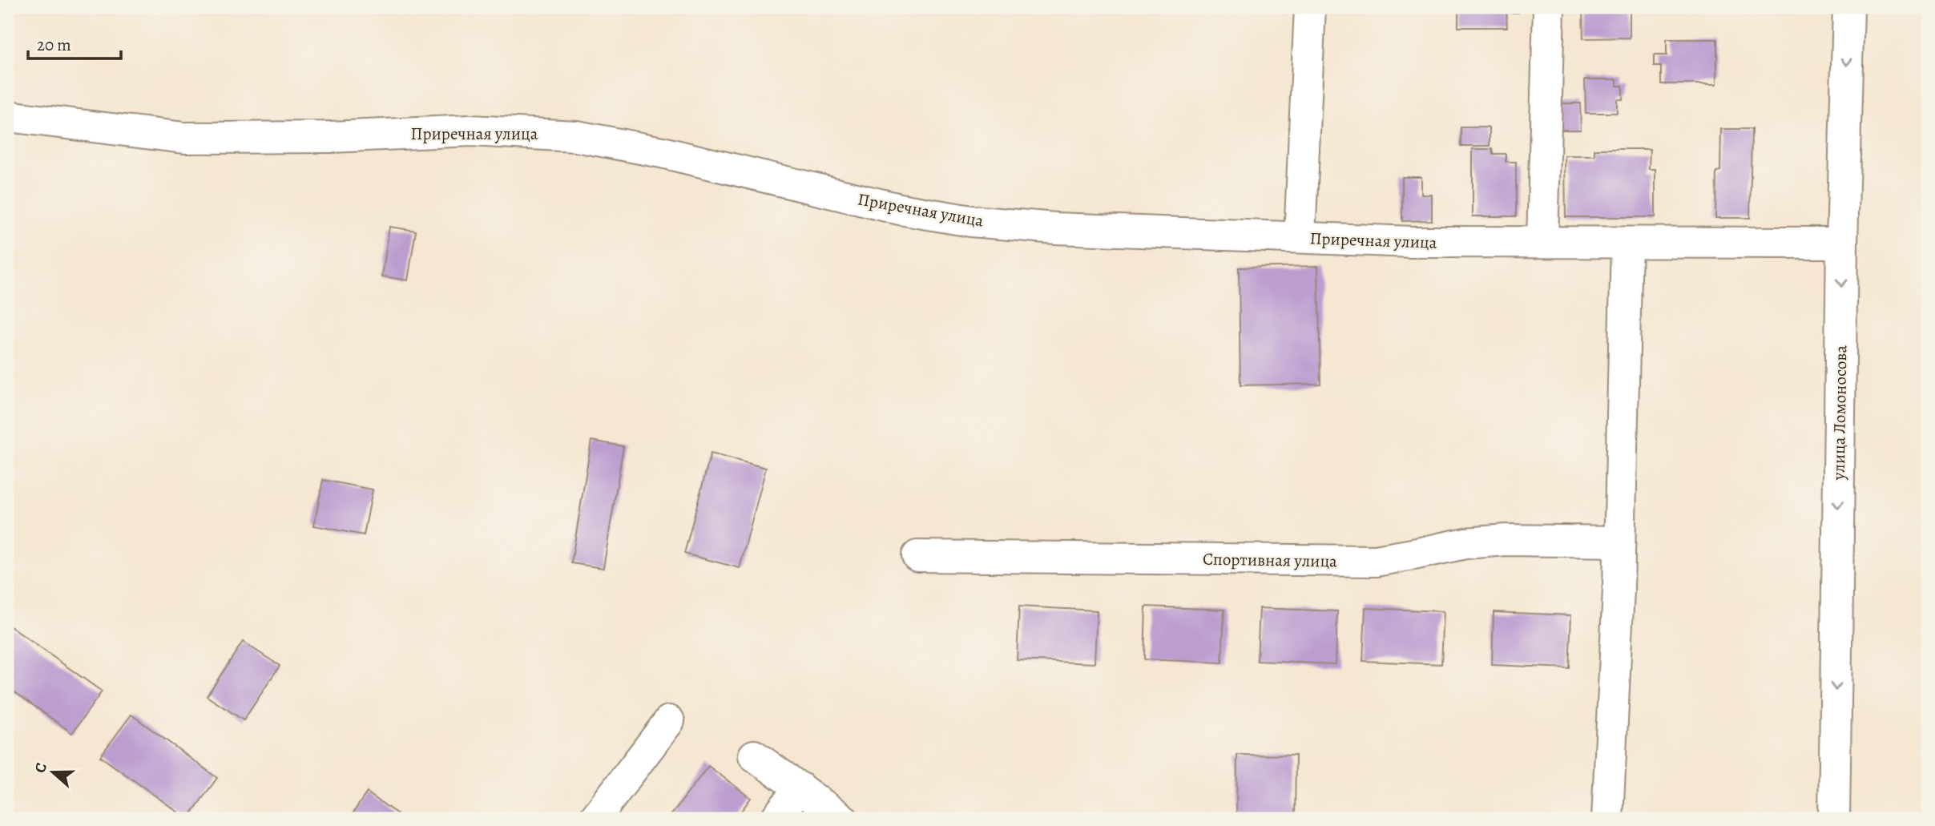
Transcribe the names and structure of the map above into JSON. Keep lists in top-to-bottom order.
{
  "streets": {
    "street": ["Приречная улица", "улица Ломоносова", "Спортивная улица"]
  },
  "crossings": [
    ["Приречная улица", "улица Ломоносова"]
  ],
  "scale_bar": "20 m",
  "north": "left"
}
